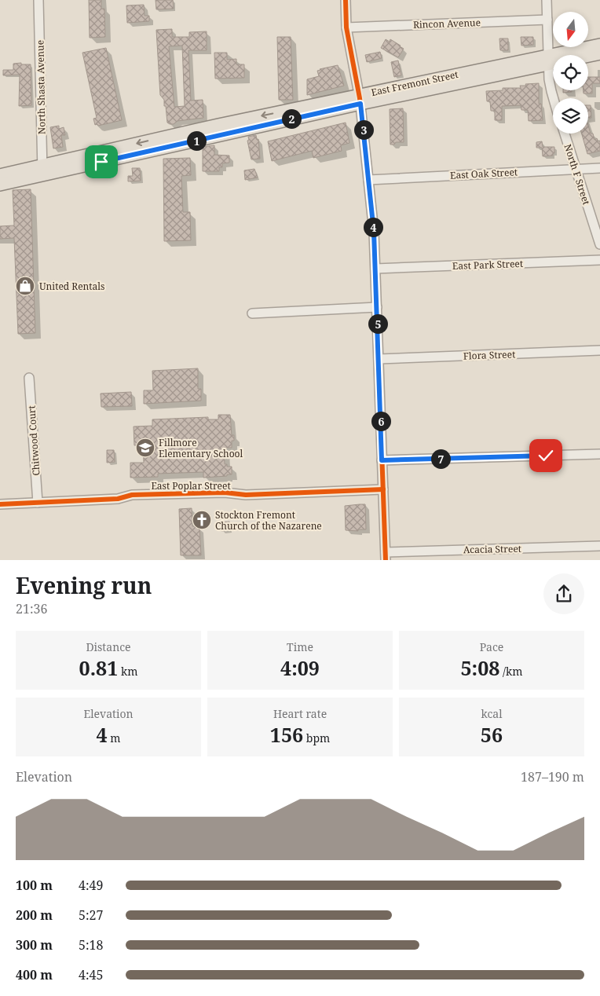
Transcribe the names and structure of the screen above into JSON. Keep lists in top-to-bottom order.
{
  "streets": {
    "main road": ["East Fremont Street"],
    "street": [
      "Rincon Avenue",
      "North Shasta Avenue",
      "East Oak Street",
      "North F Street",
      "East Park Street",
      "Flora Street",
      "Chitwood Court",
      "East Poplar Street",
      "Acacia Street"
    ]
  },
  "crossings": [
    ["East Fremont Street", "North Shasta Avenue"],
    ["East Oak Street", "North F Street"],
    ["Chitwood Court", "East Poplar Street"]
  ],
  "places": {
    "shop": ["United Rentals"],
    "school or university": ["Fillmore Elementary School"],
    "church": ["Stockton Fremont Church of the Nazarene"]
  },
  "north": "bottom",
  "page": {
    "pins": [
      "2",
      "3",
      "1",
      "4",
      "5",
      "6",
      "7"
    ],
    "heading": ["Evening run", "21:36"],
    "stats": [
      ["Distance", "0.81 km"],
      ["Time", "4:09"],
      ["Pace", "5:08 /km"],
      ["Elevation", "4 m"],
      ["Heart rate", "156 bpm"],
      ["kcal", "56"]
    ],
    "chart": ["Elevation", "187–190 m"],
    "list": [
      {
        "name": "100 m",
        "note": "4:49"
      },
      {
        "name": "200 m",
        "note": "5:27"
      },
      {
        "name": "300 m",
        "note": "5:18"
      },
      {
        "name": "400 m",
        "note": "4:45"
      }
    ]
  }
}
